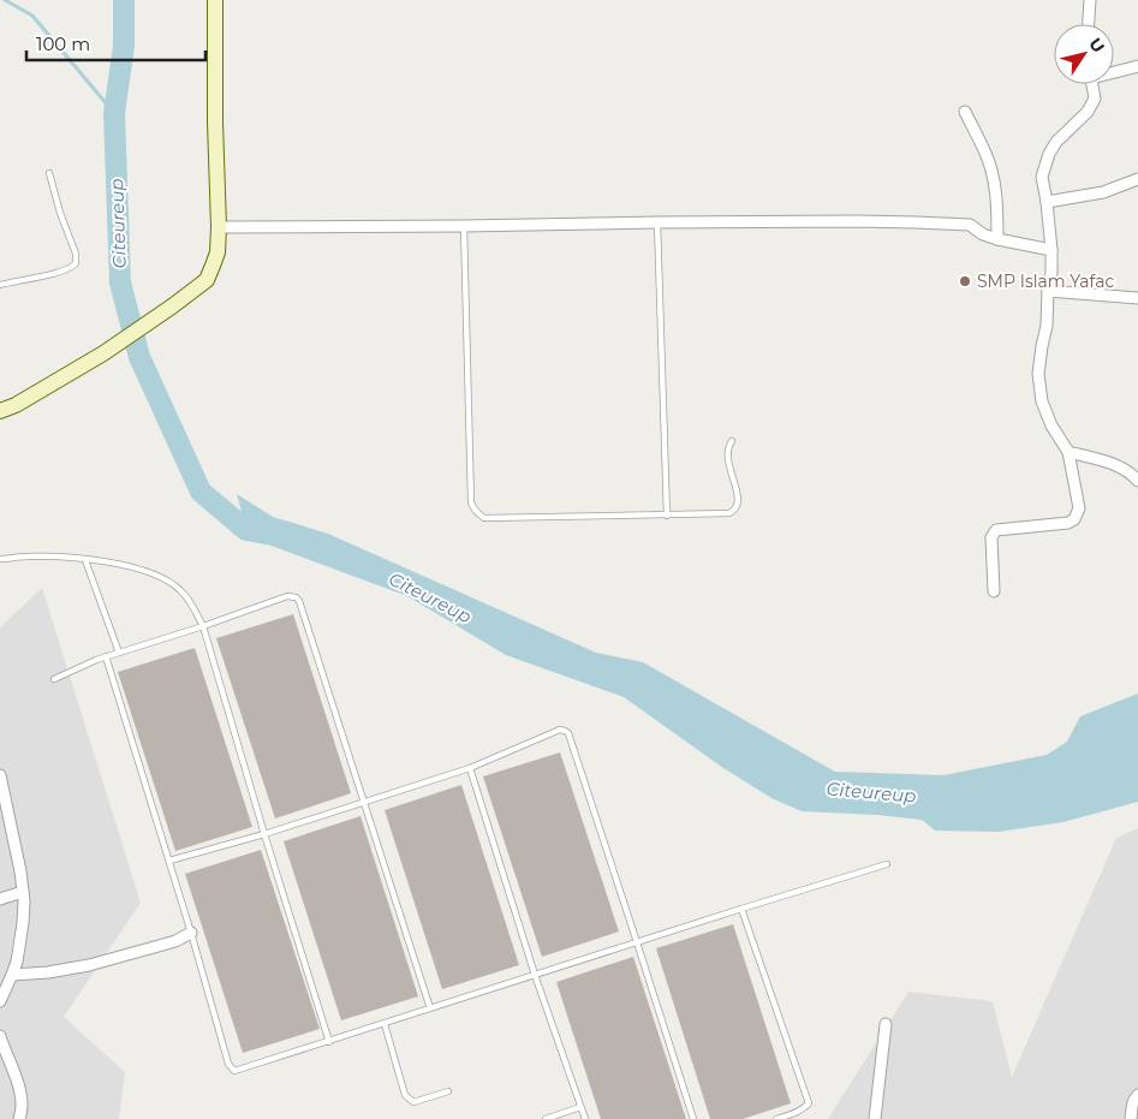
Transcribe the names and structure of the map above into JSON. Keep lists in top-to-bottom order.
{
  "water": ["Citeureup"],
  "places": ["SMP Islam Yafac"],
  "scale_bar": "100 m",
  "north": "top right"
}
